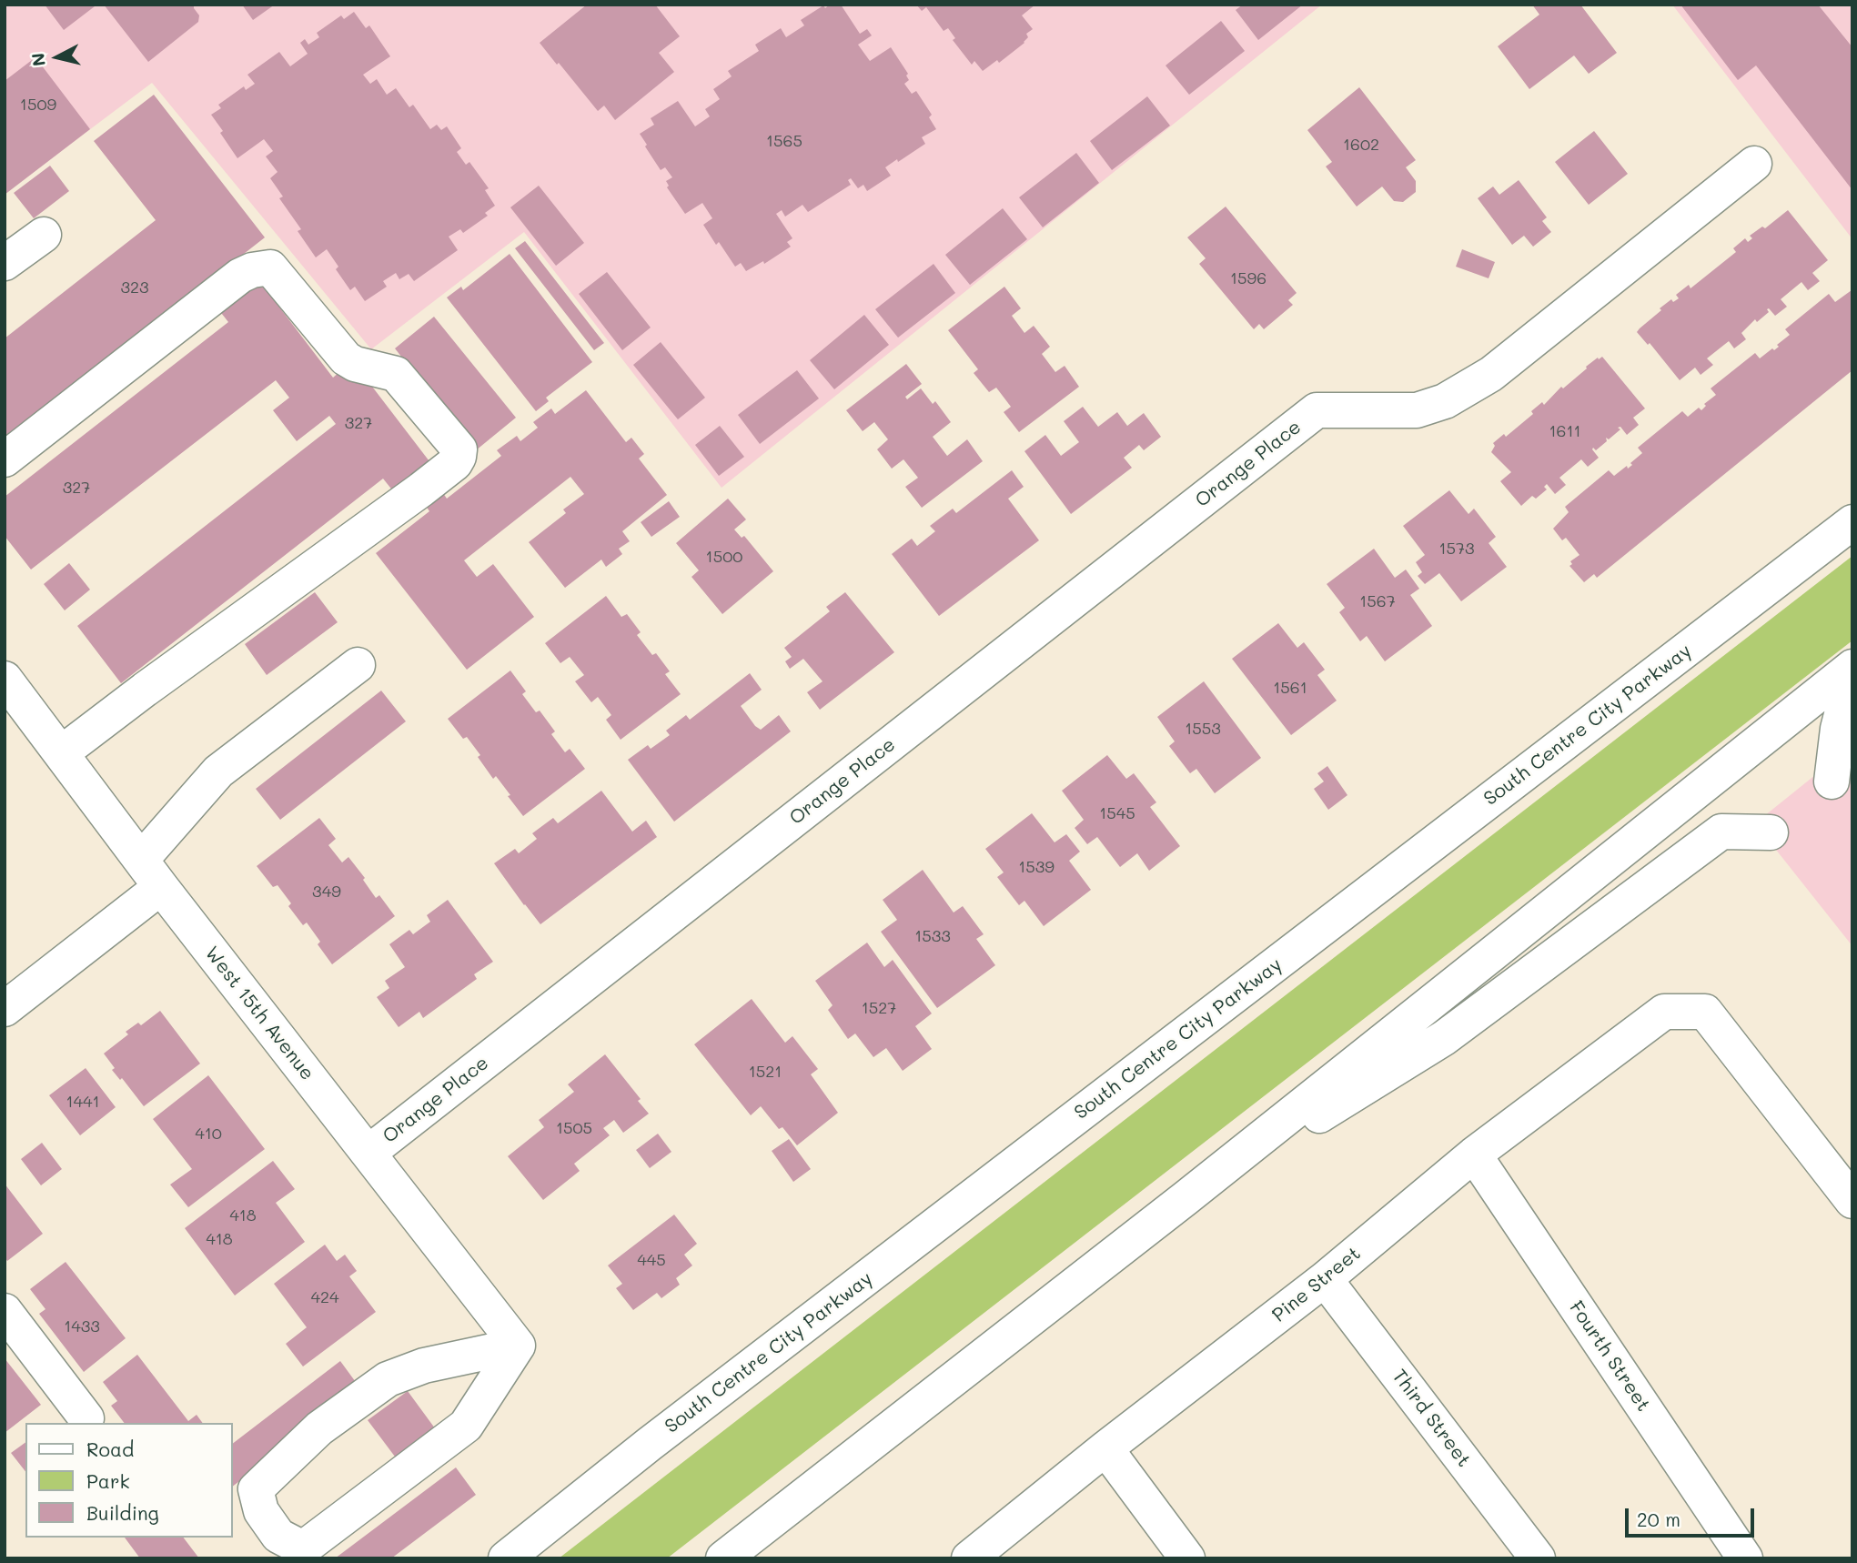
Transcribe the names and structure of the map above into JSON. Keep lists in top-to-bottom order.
{
  "streets": {
    "main road": [
      "Orange Place",
      "South Centre City Parkway",
      "West 15th Avenue",
      "Pine Street",
      "Fourth Street",
      "Third Street"
    ]
  },
  "crossings": [
    ["Orange Place", "West 15th Avenue"],
    ["Pine Street", "Fourth Street"],
    ["Pine Street", "Third Street"]
  ],
  "house_numbers": [
    "1509",
    "1565",
    "1602",
    "1596",
    "323",
    "327",
    "1611",
    "327",
    "1573",
    "1500",
    "1567",
    "1561",
    "1553",
    "1545",
    "1539",
    "349",
    "1533",
    "1527",
    "1521",
    "1441",
    "1505",
    "410",
    "418",
    "418",
    "445",
    "424",
    "1433"
  ],
  "legend": ["Road", "Park", "Building"],
  "scale_bar": "20 m",
  "north": "left"
}
